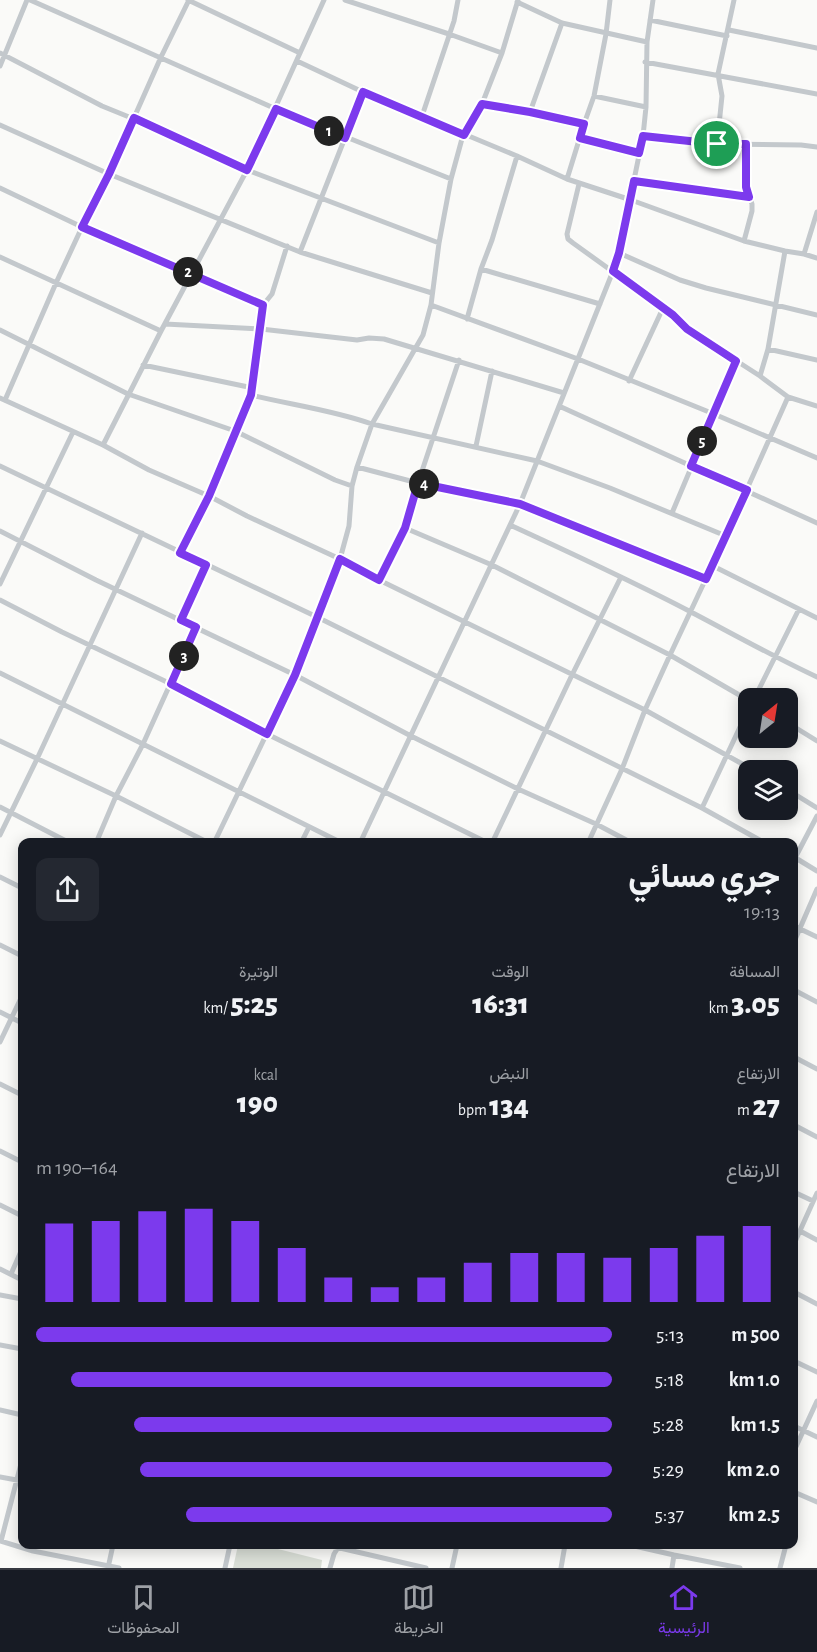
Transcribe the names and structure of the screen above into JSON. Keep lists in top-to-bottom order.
{
  "north": "top right",
  "page": {
    "pins": [
      "1",
      "2",
      "5",
      "4",
      "3"
    ],
    "heading": ["جري مسائي", "19:13"],
    "stats": [
      ["المسافة", "3.05 km"],
      ["الوقت", "16:31"],
      ["الوتيرة", "5:25 /km"],
      ["الارتفاع", "27 m"],
      ["النبض", "134 bpm"],
      ["kcal", "190"]
    ],
    "chart": ["الارتفاع", "164–190 m"],
    "list": [
      {
        "name": "500 m",
        "note": "5:13"
      },
      {
        "name": "1.0 km",
        "note": "5:18"
      },
      {
        "name": "1.5 km",
        "note": "5:28"
      },
      {
        "name": "2.0 km",
        "note": "5:29"
      },
      {
        "name": "2.5 km",
        "note": "5:37"
      }
    ],
    "tabs": ["الرئيسية", "الخريطة", "المحفوظات"]
  }
}
